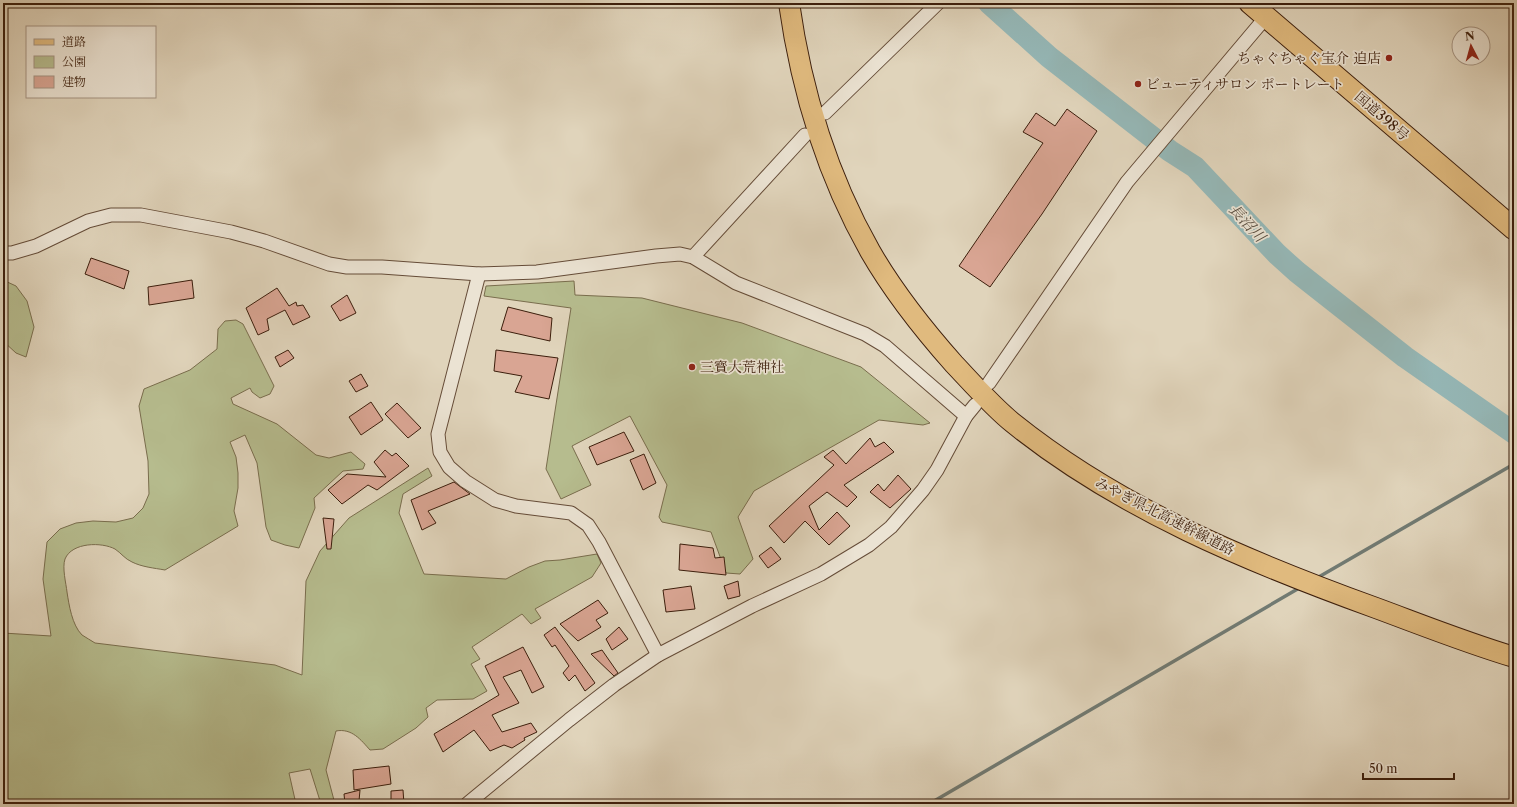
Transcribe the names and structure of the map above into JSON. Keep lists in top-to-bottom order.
{
  "streets": {
    "highway": ["国道398号"],
    "main road": ["みやぎ県北高速幹線道路"]
  },
  "water": ["長沼川"],
  "places": ["ちゃぐちゃぐ宝介 迫店", "ビューティサロン ポートレート", "三寳大荒神社"],
  "legend": ["道路", "公園", "建物"],
  "scale_bar": "50 m",
  "north": "top"
}
